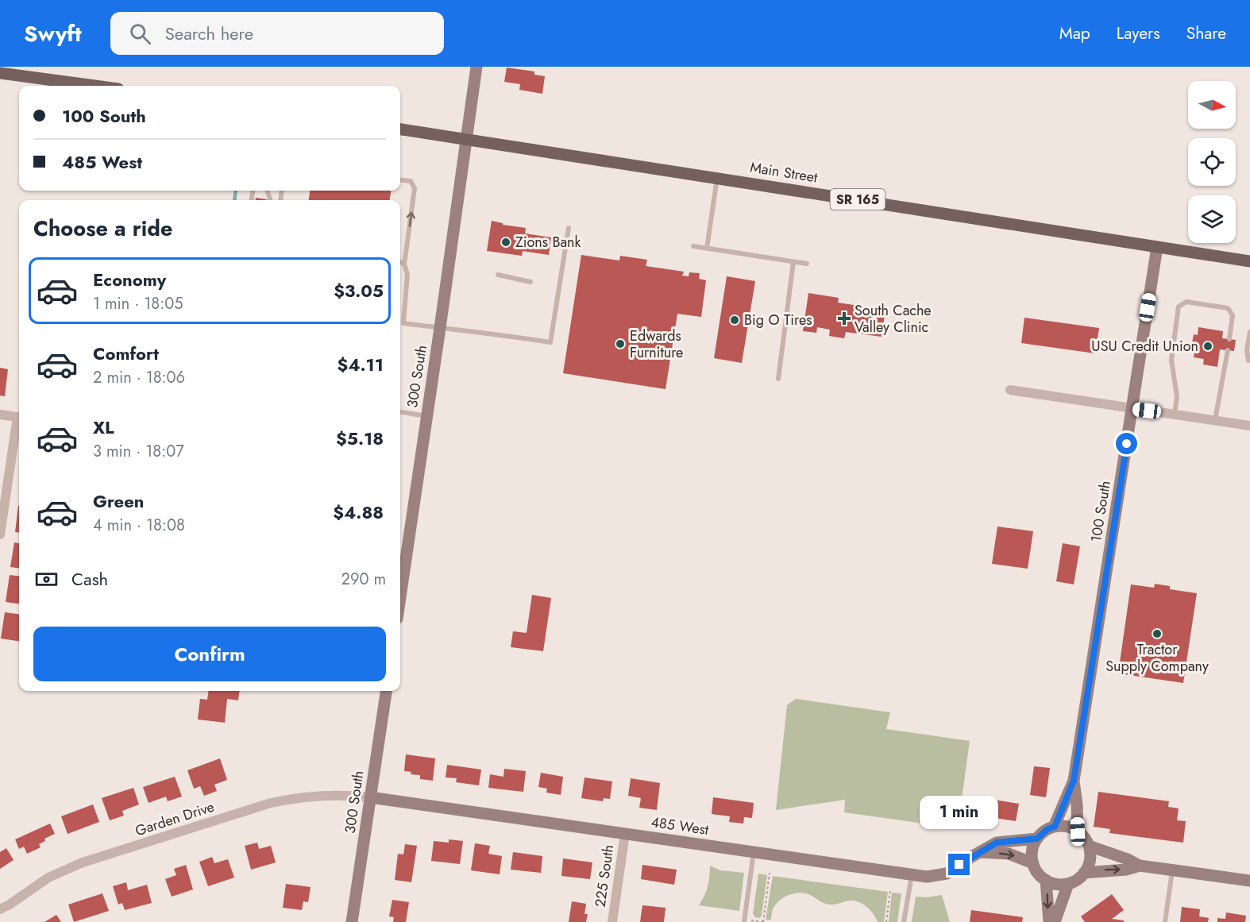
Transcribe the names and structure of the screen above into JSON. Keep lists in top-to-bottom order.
{
  "streets": {
    "main road": ["Main Street", "SR 165"],
    "street": [
      "300 South",
      "100 South",
      "Garden Drive",
      "485 West",
      "225 South"
    ]
  },
  "crossings": [
    ["Main Street", "300 South"],
    ["Main Street", "100 South"],
    ["300 South", "Garden Drive"],
    ["300 South", "485 West"],
    ["100 South", "485 West"],
    ["Garden Drive", "485 West"],
    ["485 West", "225 South"]
  ],
  "places": {
    "other": [
      "Zions Bank",
      "Big O Tires",
      "Edwards Furniture",
      "USU Credit Union",
      "Tractor Supply Company"
    ],
    "health": ["South Cache Valley Clinic"]
  },
  "north": "right",
  "page": {
    "header": "Swyft",
    "search": "Search here",
    "nav": ["Map", "Layers", "Share"],
    "banner": ["100 South", "485 West"],
    "heading": "Choose a ride",
    "list": [
      {
        "name": "Economy",
        "note": "1 min · 18:05",
        "value": "$3.05"
      },
      {
        "name": "Comfort",
        "note": "2 min · 18:06",
        "value": "$4.11"
      },
      {
        "name": "XL",
        "note": "3 min · 18:07",
        "value": "$5.18"
      },
      {
        "name": "Green",
        "note": "4 min · 18:08",
        "value": "$4.88"
      }
    ],
    "pay": ["Cash", "290 m"],
    "buttons": "Confirm",
    "bubble": "1 min"
  }
}
